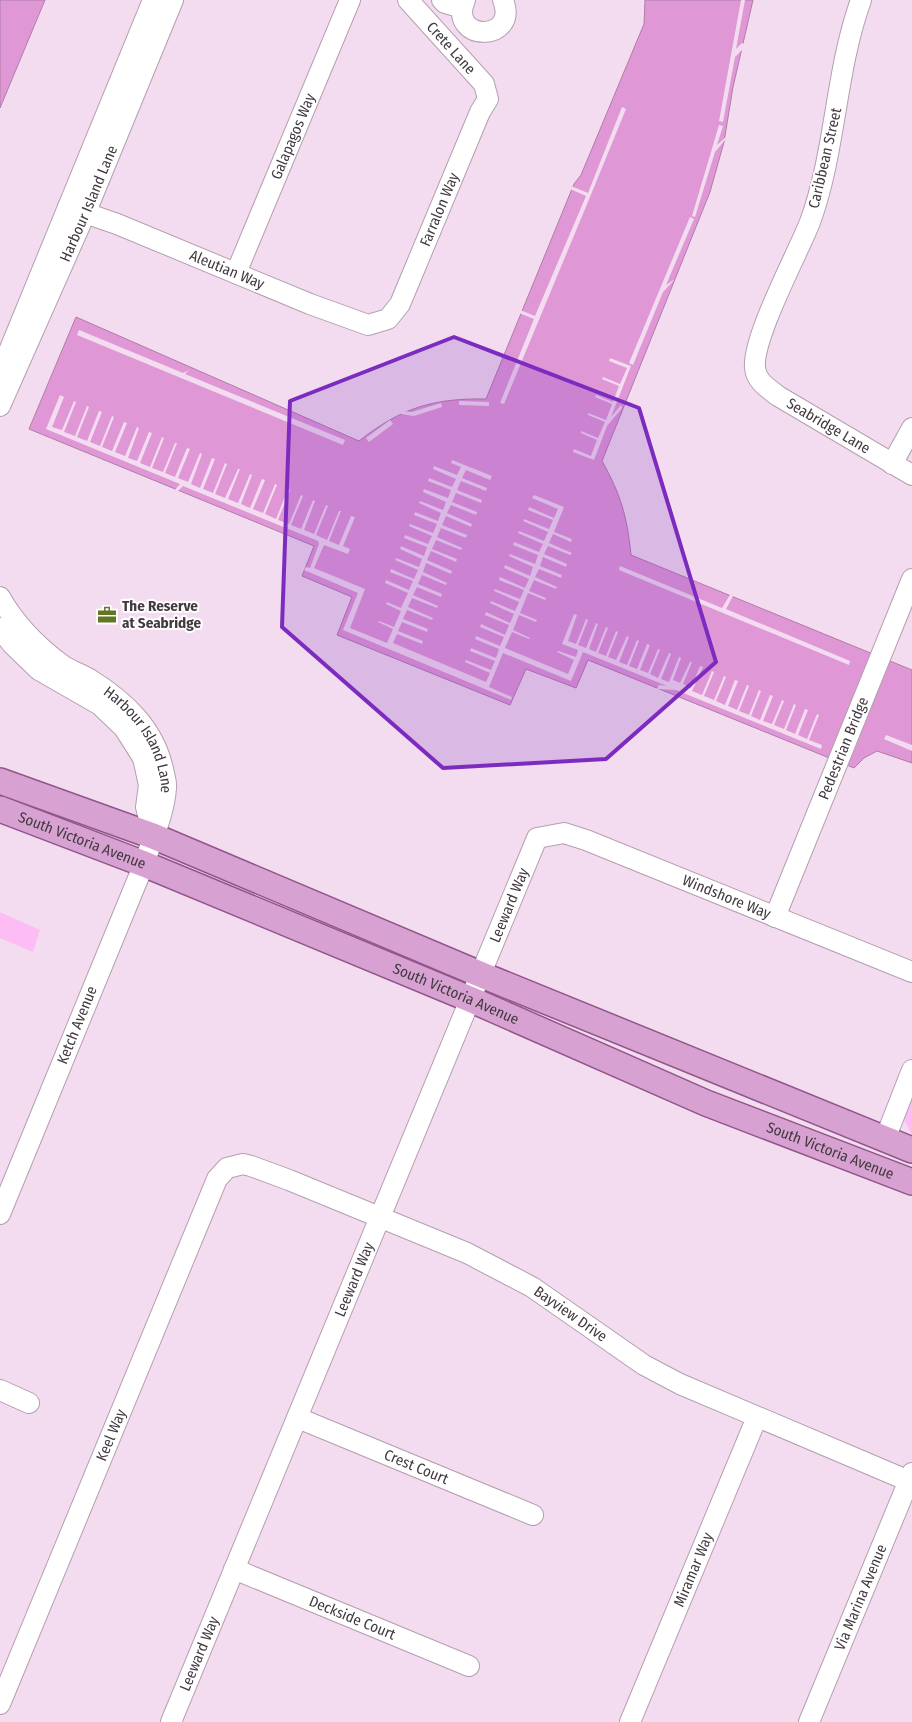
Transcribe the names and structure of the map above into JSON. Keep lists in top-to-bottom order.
{
  "streets": {
    "main road": ["South Victoria Avenue"],
    "street": [
      "Crete Lane",
      "Galapagos Way",
      "Caribbean Street",
      "Harbour Island Lane",
      "Farralon Way",
      "Aleutian Way",
      "Seabridge Lane",
      "Pedestrian Bridge",
      "Windshore Way",
      "Leeward Way",
      "Ketch Avenue",
      "Bayview Drive",
      "Keel Way",
      "Crest Court",
      "Miramar Way",
      "Via Marina Avenue",
      "Deckside Court"
    ]
  },
  "crossings": [
    ["Crete Lane", "Farralon Way"],
    ["Galapagos Way", "Aleutian Way"],
    ["Caribbean Street", "Seabridge Lane"],
    ["Harbour Island Lane", "Aleutian Way"],
    ["Harbour Island Lane", "South Victoria Avenue"],
    ["Harbour Island Lane", "Ketch Avenue"],
    ["Farralon Way", "Aleutian Way"],
    ["Pedestrian Bridge", "Windshore Way"],
    ["South Victoria Avenue", "Leeward Way"],
    ["South Victoria Avenue", "Ketch Avenue"],
    ["Windshore Way", "Leeward Way"],
    ["Leeward Way", "Bayview Drive"],
    ["Leeward Way", "Crest Court"],
    ["Leeward Way", "Deckside Court"],
    ["Bayview Drive", "Keel Way"],
    ["Bayview Drive", "Miramar Way"],
    ["Bayview Drive", "Via Marina Avenue"]
  ],
  "places": {
    "office": ["The Reserve at Seabridge"]
  }
}
